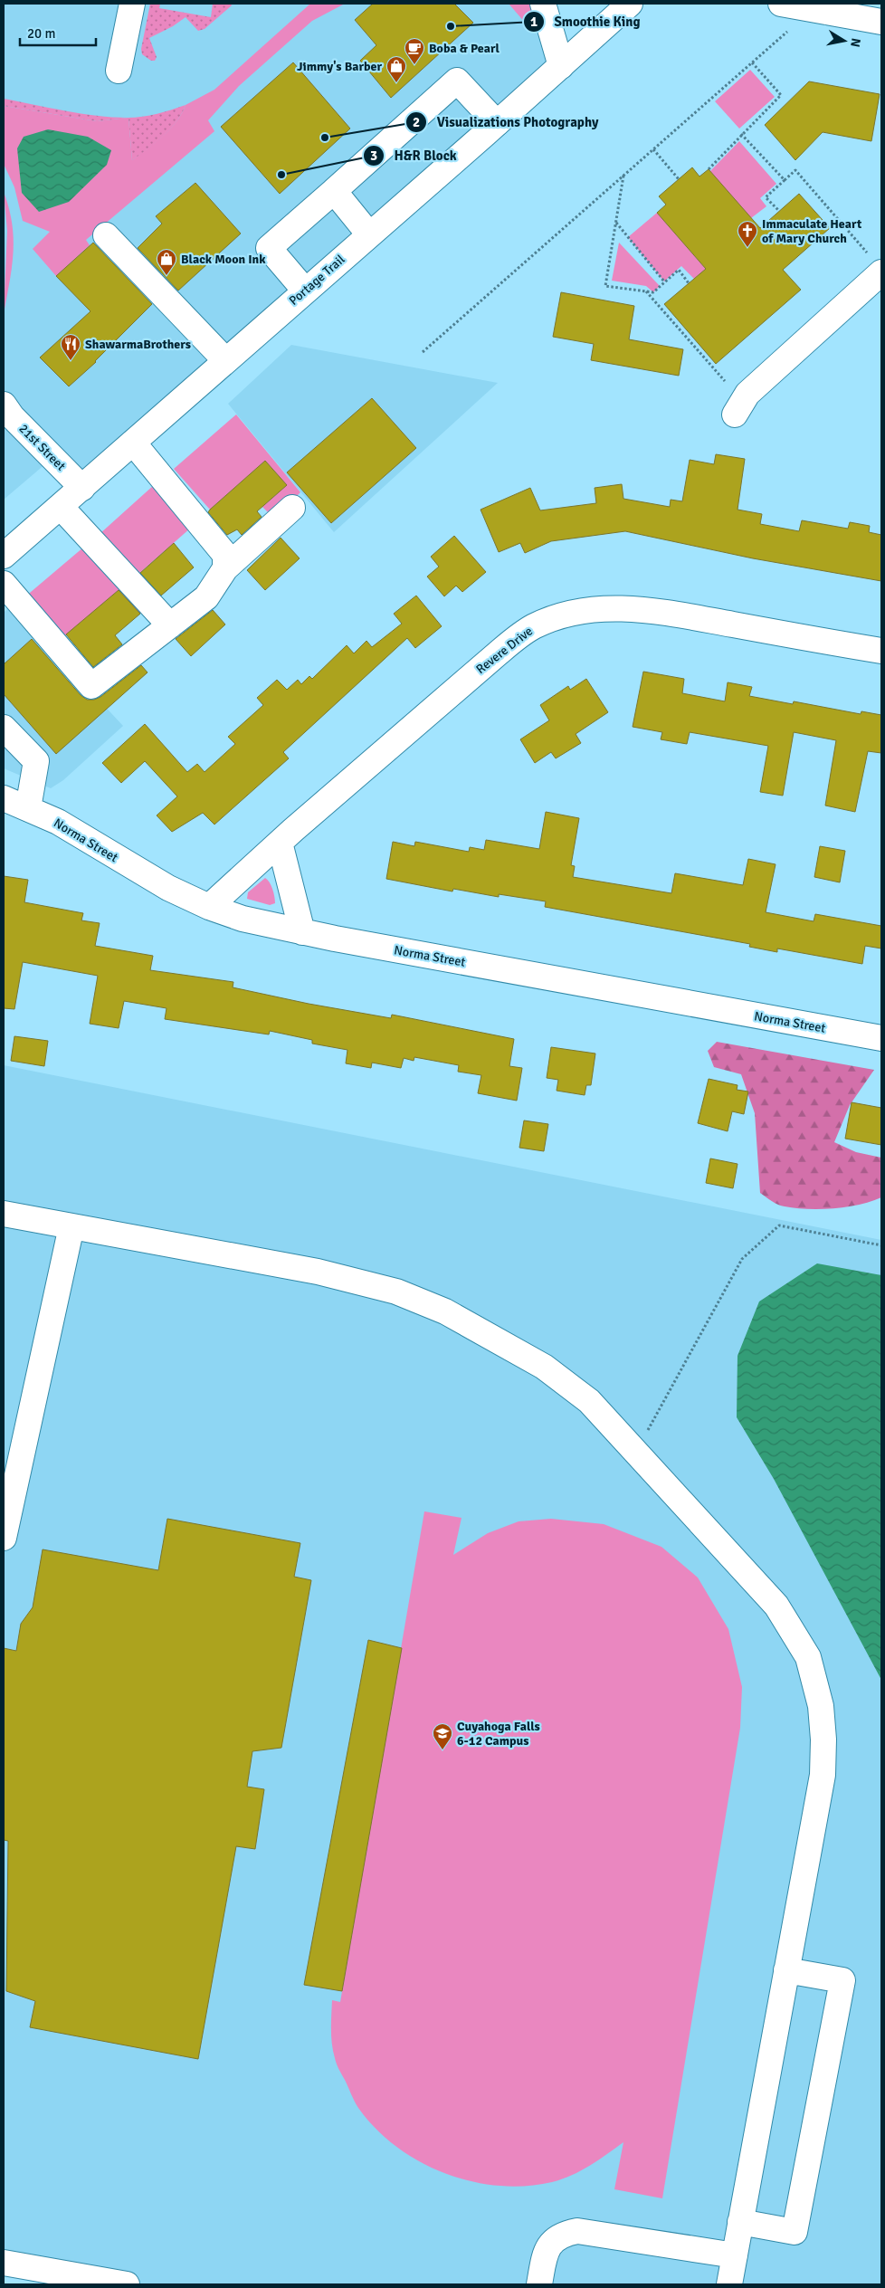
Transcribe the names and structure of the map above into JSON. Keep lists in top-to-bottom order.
{
  "streets": {
    "street": [
      "Portage Trail",
      "21st Street",
      "Revere Drive",
      "Norma Street"
    ]
  },
  "crossings": [
    ["Portage Trail", "21st Street"],
    ["Revere Drive", "Norma Street"]
  ],
  "places": {
    "other": ["Smoothie King", "Visualizations Photography", "H&R Block"],
    "cafe": ["Boba & Pearl"],
    "shop": ["Jimmy's Barber", "Black Moon Ink"],
    "church": ["Immaculate Heart of Mary Church"],
    "restaurant": ["ShawarmaBrothers"],
    "school or university": ["Cuyahoga Falls 6-12 Campus"]
  },
  "scale_bar": "20 m",
  "north": "right"
}
